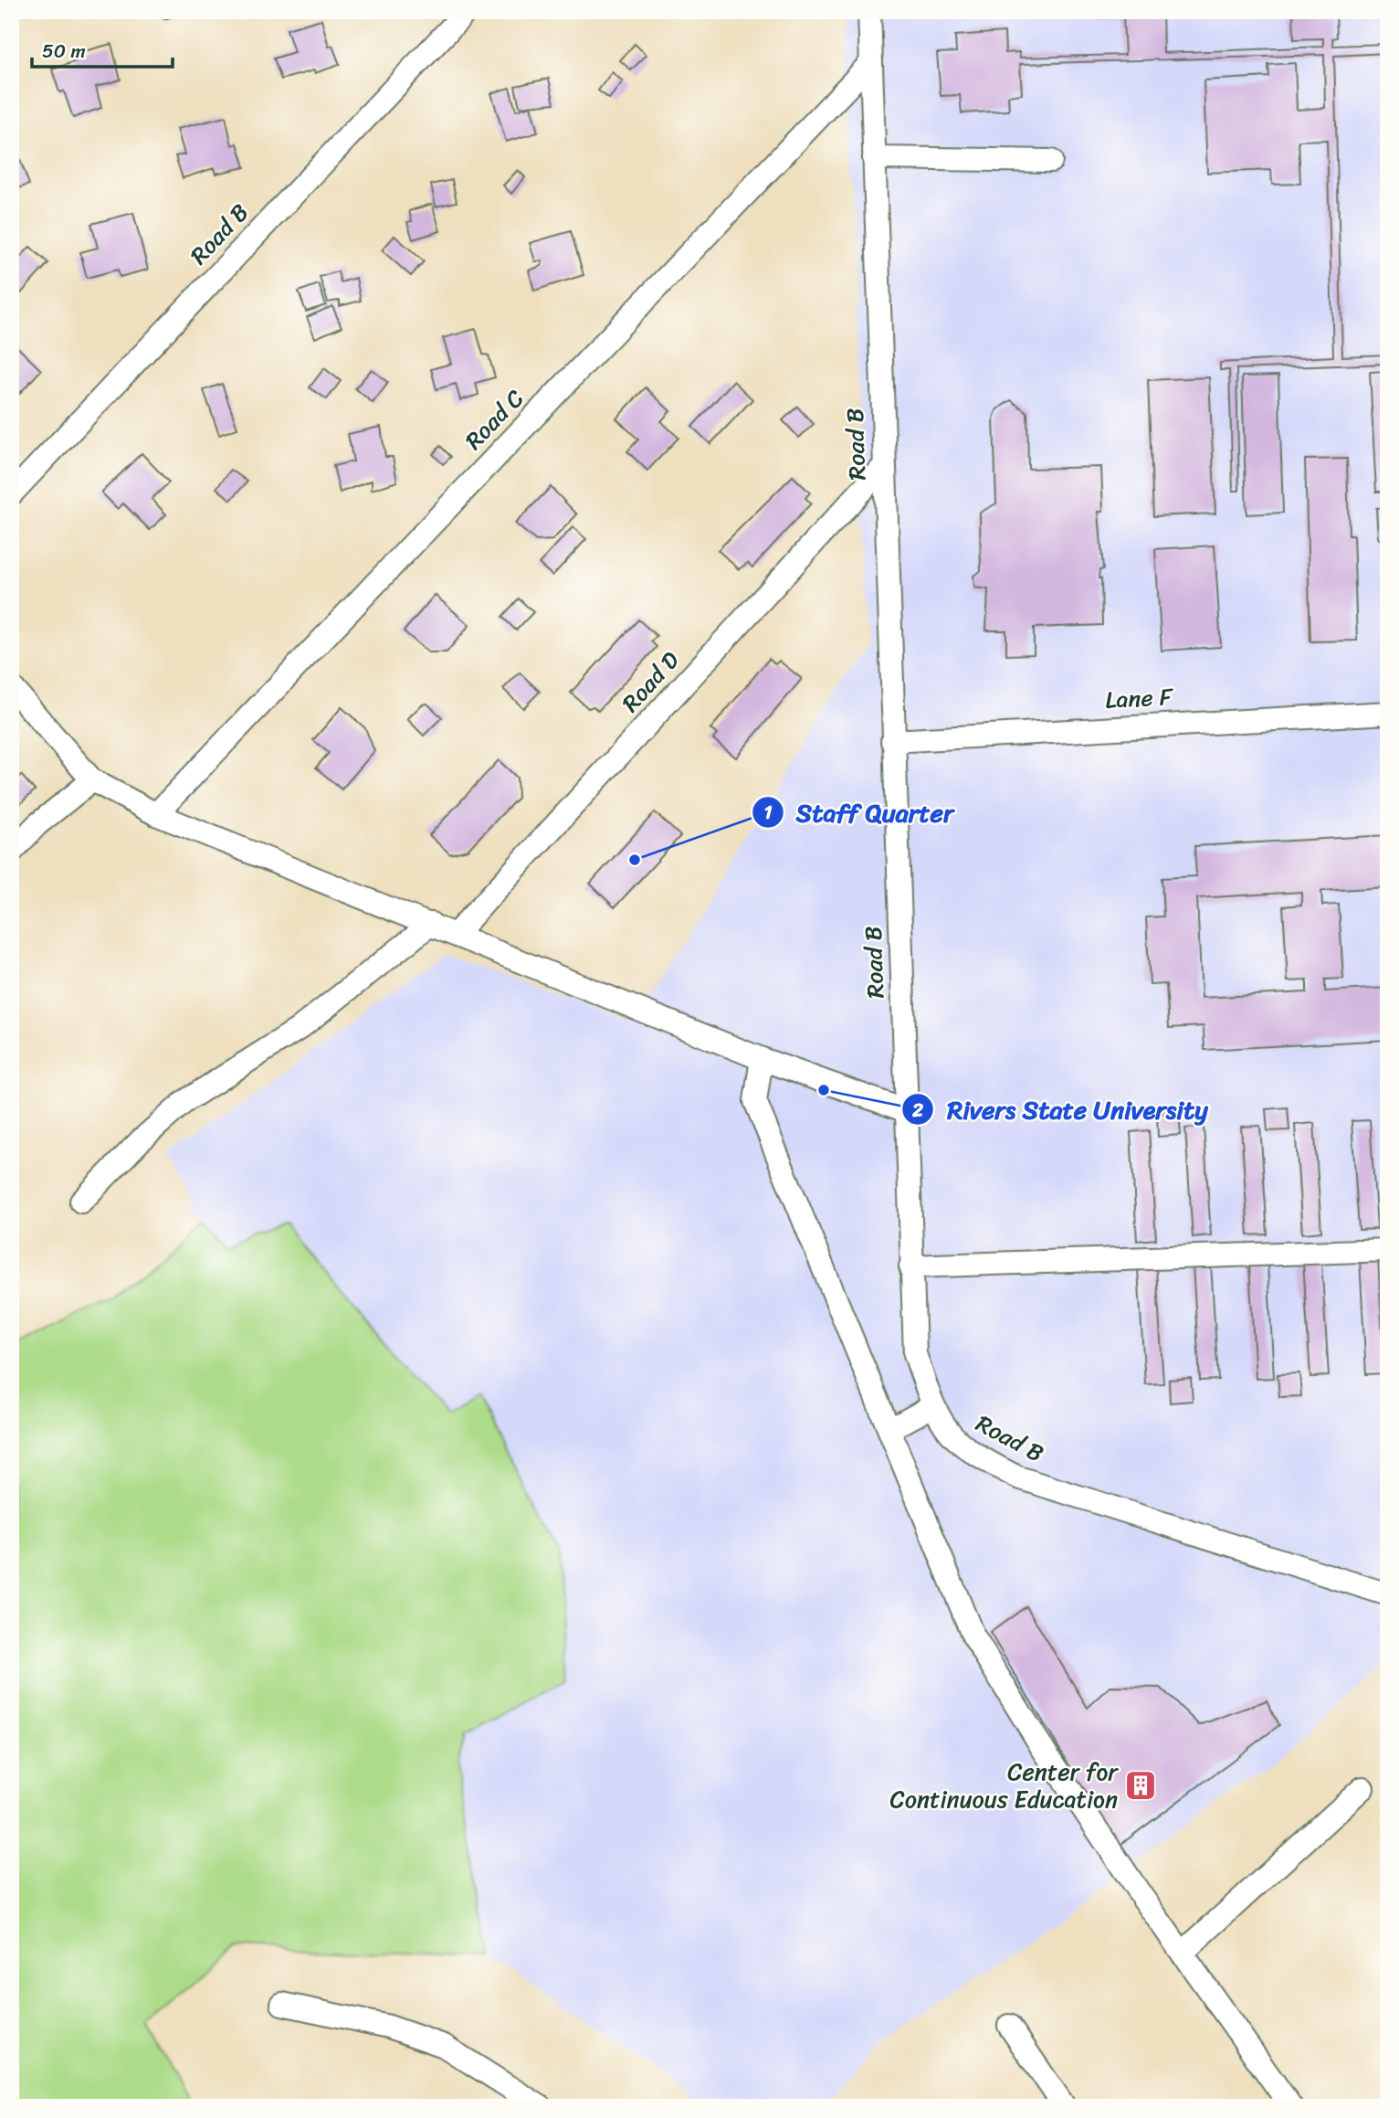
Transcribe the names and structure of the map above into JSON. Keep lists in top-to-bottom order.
{
  "streets": {
    "street": [
      "Road B",
      "Road C",
      "Road D",
      "Lane F"
    ]
  },
  "crossings": [
    ["Road B", "Road C"],
    ["Road B", "Road D"],
    ["Road B", "Lane F"]
  ],
  "places": {
    "other": ["Staff Quarter", "Rivers State University"],
    "building": ["Center for Continuous Education"]
  },
  "scale_bar": "50 m"
}
